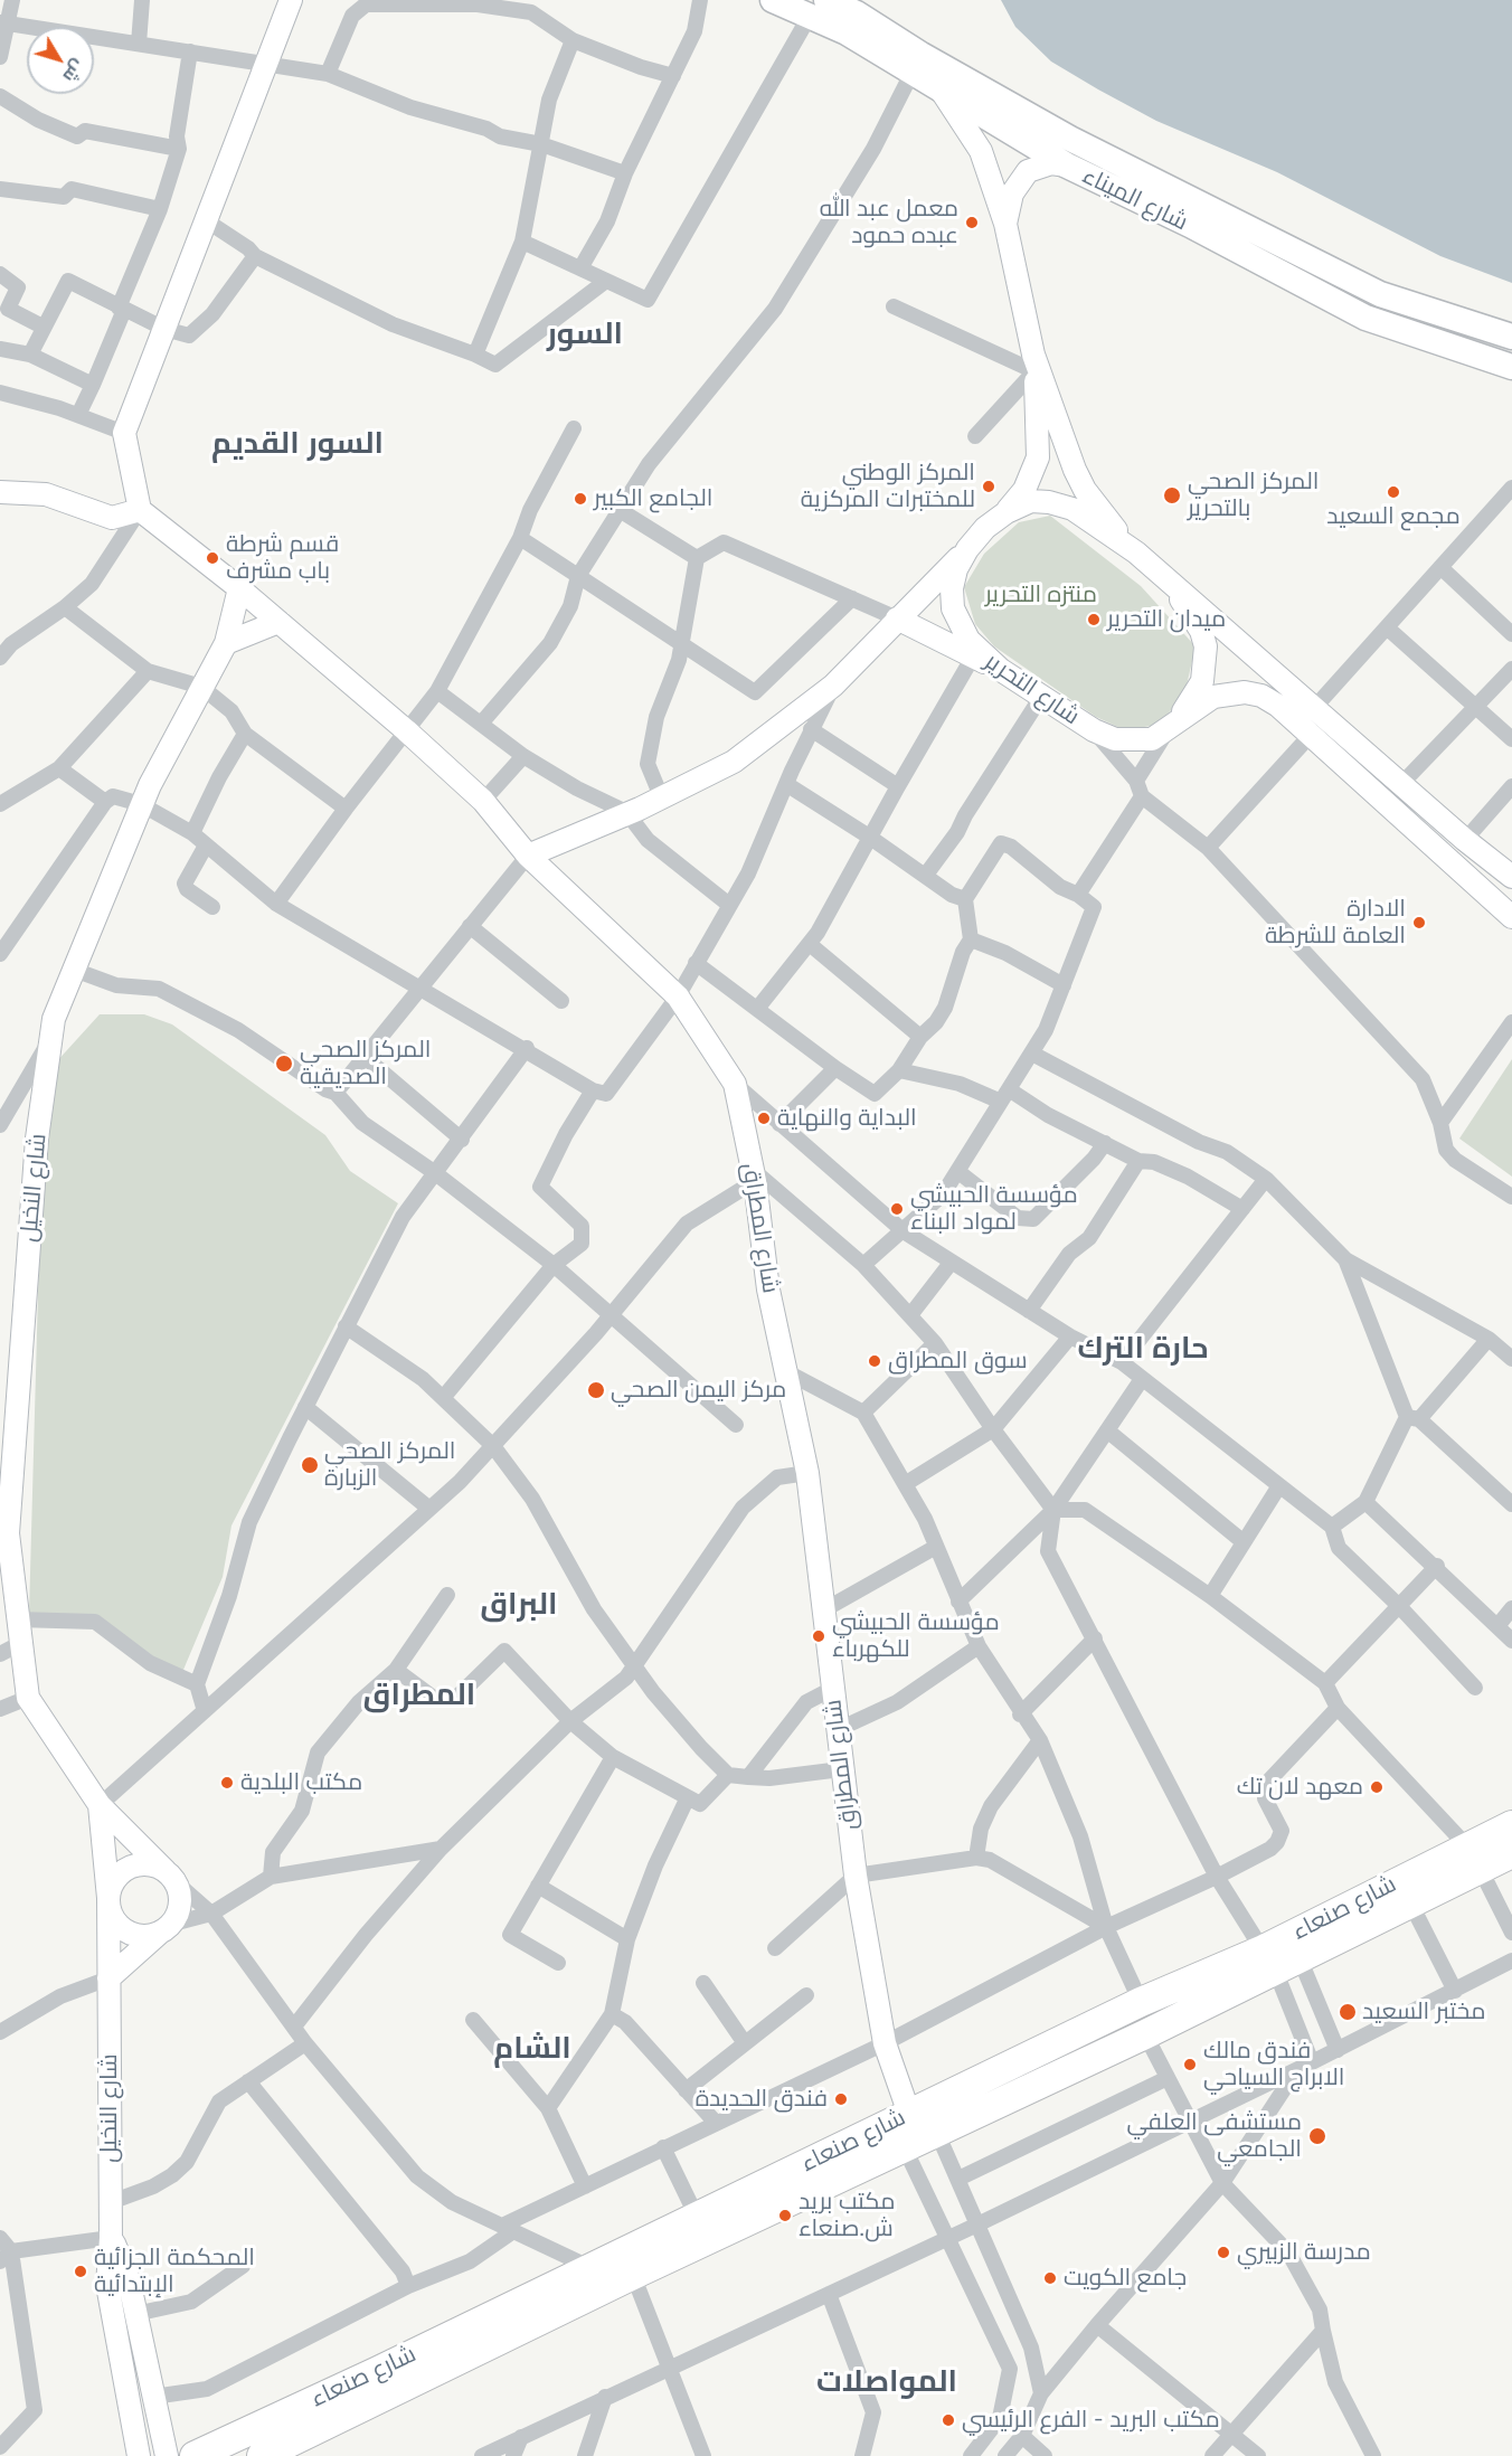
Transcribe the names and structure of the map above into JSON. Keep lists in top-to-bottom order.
{
  "streets": {
    "highway": ["شارع صنعاء"],
    "main road": ["شارع الميناء"],
    "street": ["شارع التحرير", "شارع النخيل", "شارع المطراق"]
  },
  "crossings": [
    ["شارع النخيل", "شارع المطراق"],
    ["شارع المطراق", "شارع صنعاء"]
  ],
  "districts": [
    "السور",
    "السور القديم",
    "حارة الترك",
    "البراق",
    "المطراق",
    "الشام",
    "المواصلات"
  ],
  "parks": ["منتزه التحرير"],
  "places": [
    "معمل عبد الله عبده حمود",
    "المركز الوطني للمختبرات المركزية",
    "مجمع السعيد",
    "المركز الصحي بالتحرير",
    "الجامع الكبير",
    "قسم شرطة باب مشرف",
    "ميدان التحرير",
    "الادارة العامة للشرطة",
    "المركز الصحي الصديقية",
    "البداية والنهاية",
    "مؤسسة الحبيشي لمواد البناء",
    "سوق المطراق",
    "مركز اليمن الصحي",
    "المركز الصحي الزبارة",
    "مؤسسة الحبيشي للكهرباء",
    "مكتب البلدية",
    "معهد لان تك",
    "مختبر السعيد",
    "فندق مالك الابراج السياحي",
    "فندق الحديدة",
    "مستشفى العلفي الجامعي",
    "مكتب بريد ش.صنعاء",
    "مدرسة الزبيري",
    "المحكمة الجزائية الإبتدائية",
    "جامع الكويت",
    "مكتب البريد - الفرع الرئيسي"
  ],
  "north": "bottom right"
}
